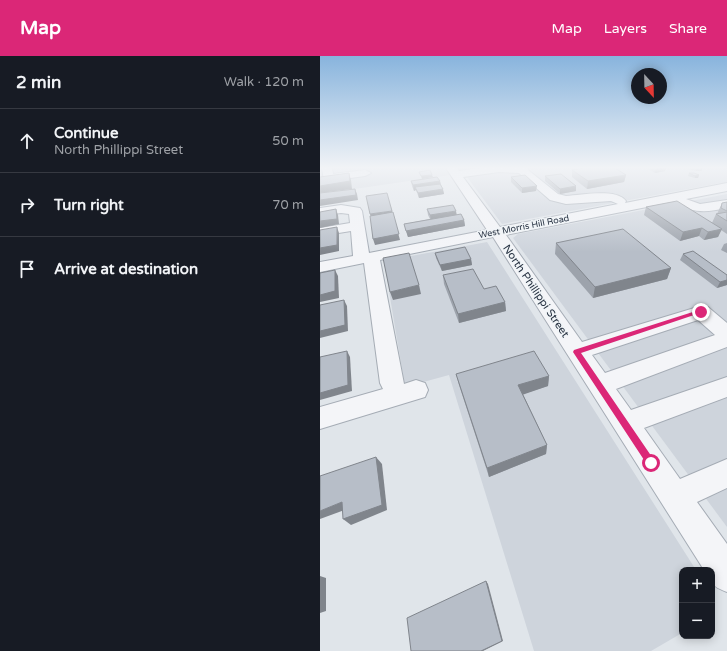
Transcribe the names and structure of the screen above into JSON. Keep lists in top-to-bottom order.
{
  "streets": {
    "street": ["West Morris Hill Road", "North Phillippi Street"]
  },
  "crossings": [
    ["West Morris Hill Road", "North Phillippi Street"]
  ],
  "north": "bottom",
  "page": {
    "header": "Map",
    "nav": ["Map", "Layers", "Share"],
    "heading": ["2 min", "Walk · 120 m"],
    "list": [
      ["Continue", "North Phillippi Street", "50 m"],
      ["Turn right", "70 m"],
      "Arrive at destination"
    ],
    "map_buttons": ["+", "−"]
  }
}
